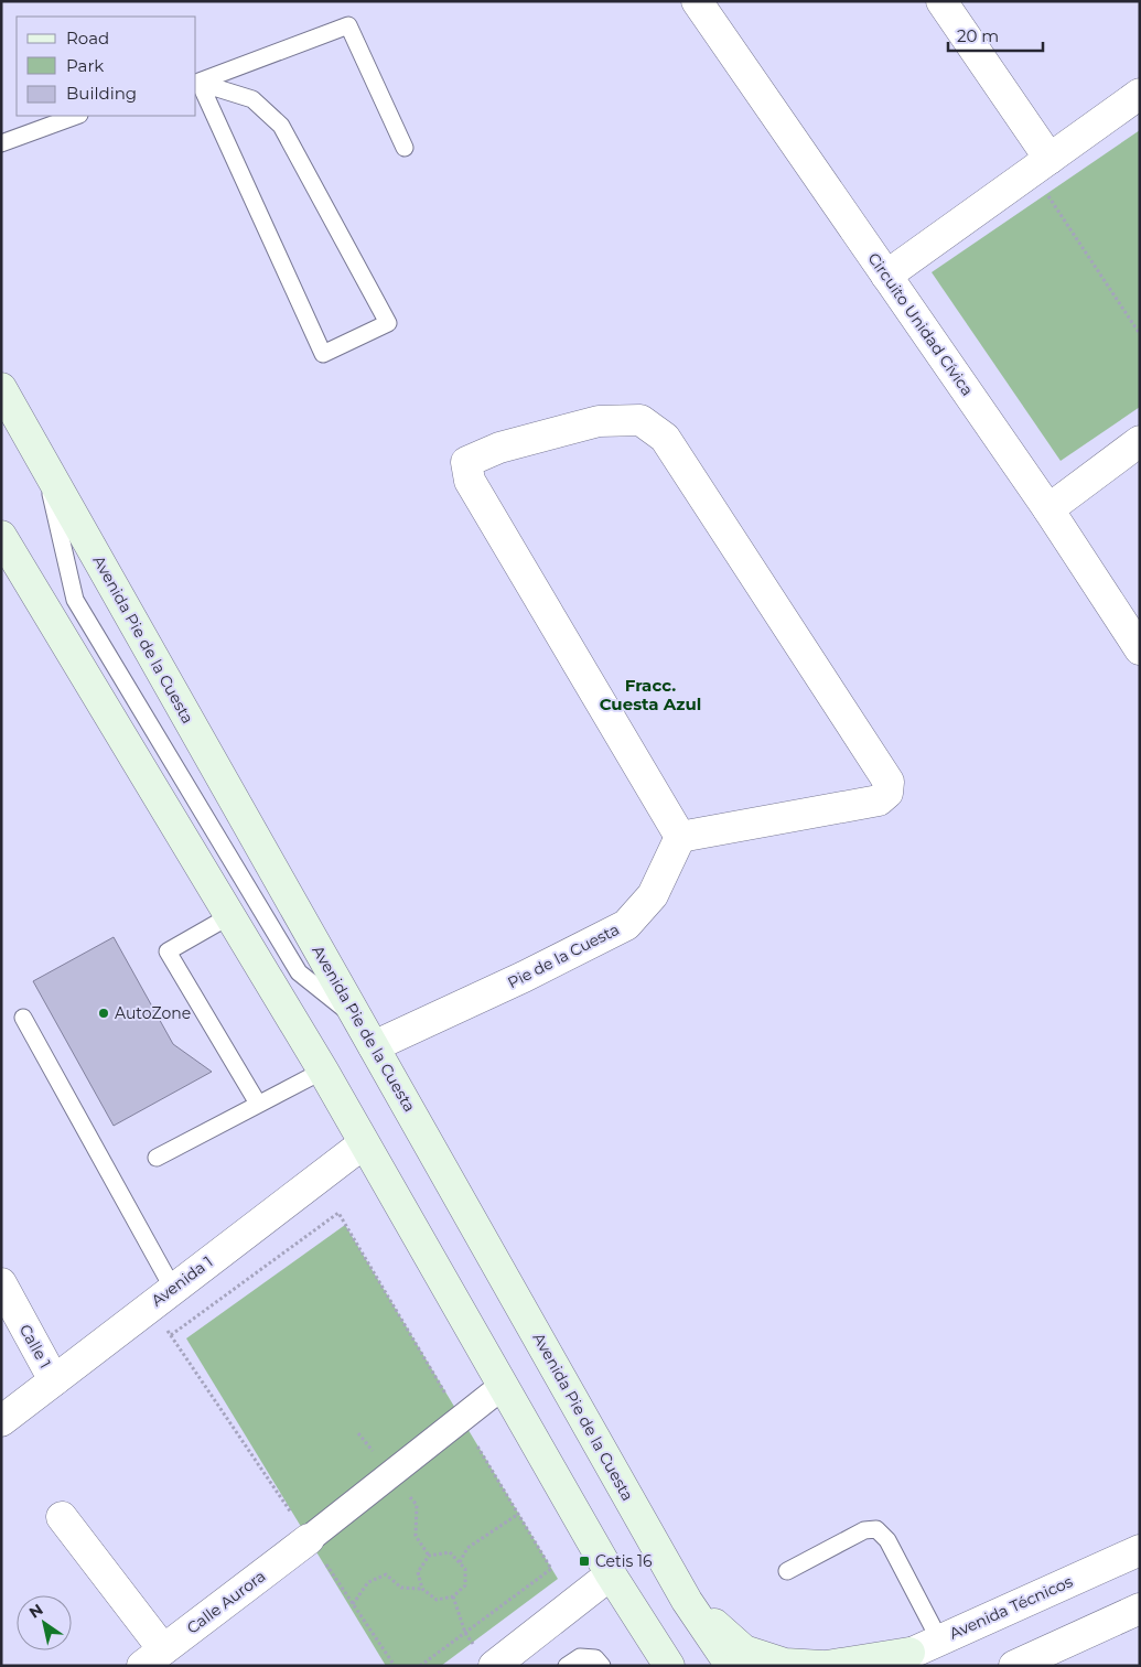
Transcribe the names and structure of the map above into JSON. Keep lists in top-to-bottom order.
{
  "streets": {
    "main road": ["Avenida Pie de la Cuesta"],
    "street": [
      "Circuito Unidad Cívica",
      "Pie de la Cuesta",
      "Avenida 1",
      "Calle 1",
      "Calle Aurora",
      "Avenida Técnicos"
    ]
  },
  "crossings": [
    ["Avenida Pie de la Cuesta", "Pie de la Cuesta"],
    ["Avenida 1", "Calle 1"]
  ],
  "districts": ["Fracc. Cuesta Azul"],
  "places": {
    "other": ["AutoZone"],
    "transit": ["Cetis 16"]
  },
  "legend": ["Road", "Park", "Building"],
  "scale_bar": "20 m",
  "north": "top left"
}
